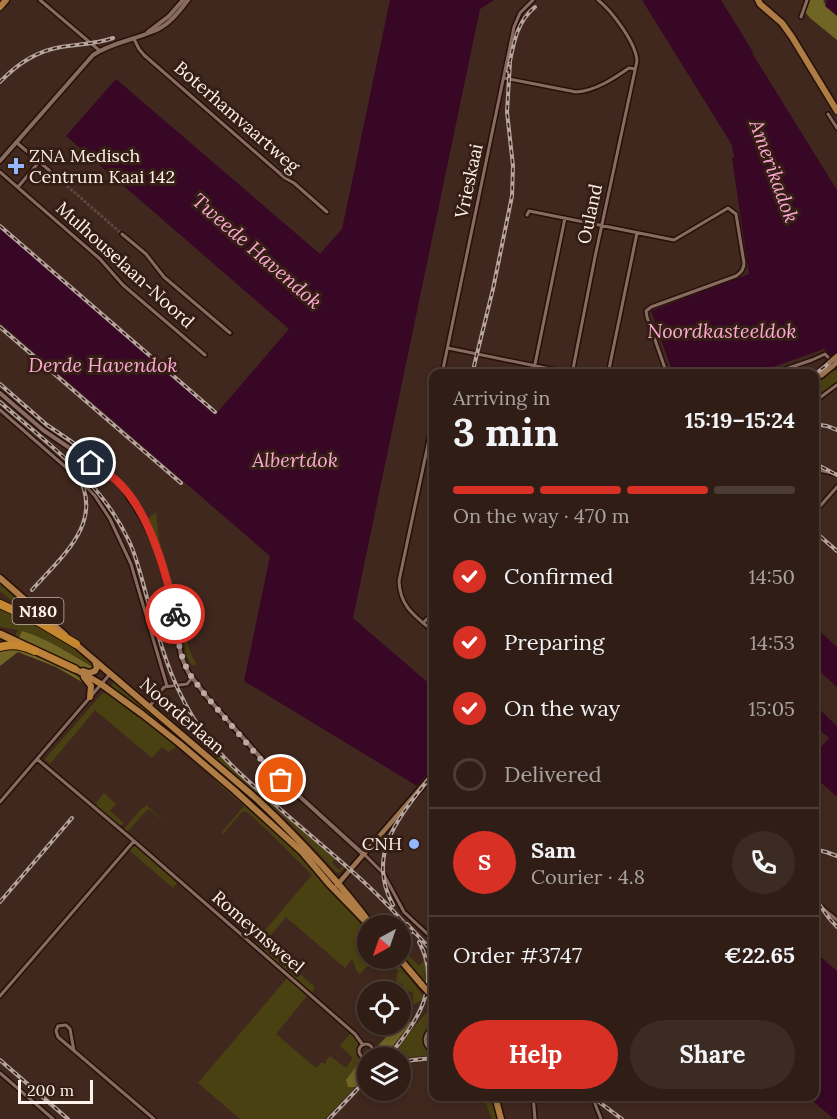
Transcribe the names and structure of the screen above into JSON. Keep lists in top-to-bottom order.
{
  "streets": {
    "highway": ["N180", "Noorderlaan"],
    "street": [
      "Boterhamvaartweg",
      "Vrieskaai",
      "Ouland",
      "Mulhouselaan-Noord",
      "Romeynsweel"
    ]
  },
  "water": [
    "Amerikadok",
    "Tweede Havendok",
    "Noordkasteeldok",
    "Derde Havendok",
    "Albertdok"
  ],
  "places": {
    "health": ["ZNA Medisch Centrum Kaai 142"],
    "other": ["CNH"]
  },
  "scale_bar": "200 m",
  "north": "bottom left",
  "page": {
    "heading": ["3 min", "Arriving in", "15:19–15:24"],
    "panel": [
      "Sam",
      "Courier · 4.8",
      "Order #3747",
      "€22.65"
    ],
    "bar": "On the way · 470 m",
    "list": [
      ["Confirmed", "14:50"],
      ["Preparing", "14:53"],
      ["On the way", "15:05"],
      "Delivered"
    ],
    "round": "S",
    "buttons": ["Help", "Share"],
    "scale": "200 m"
  }
}
